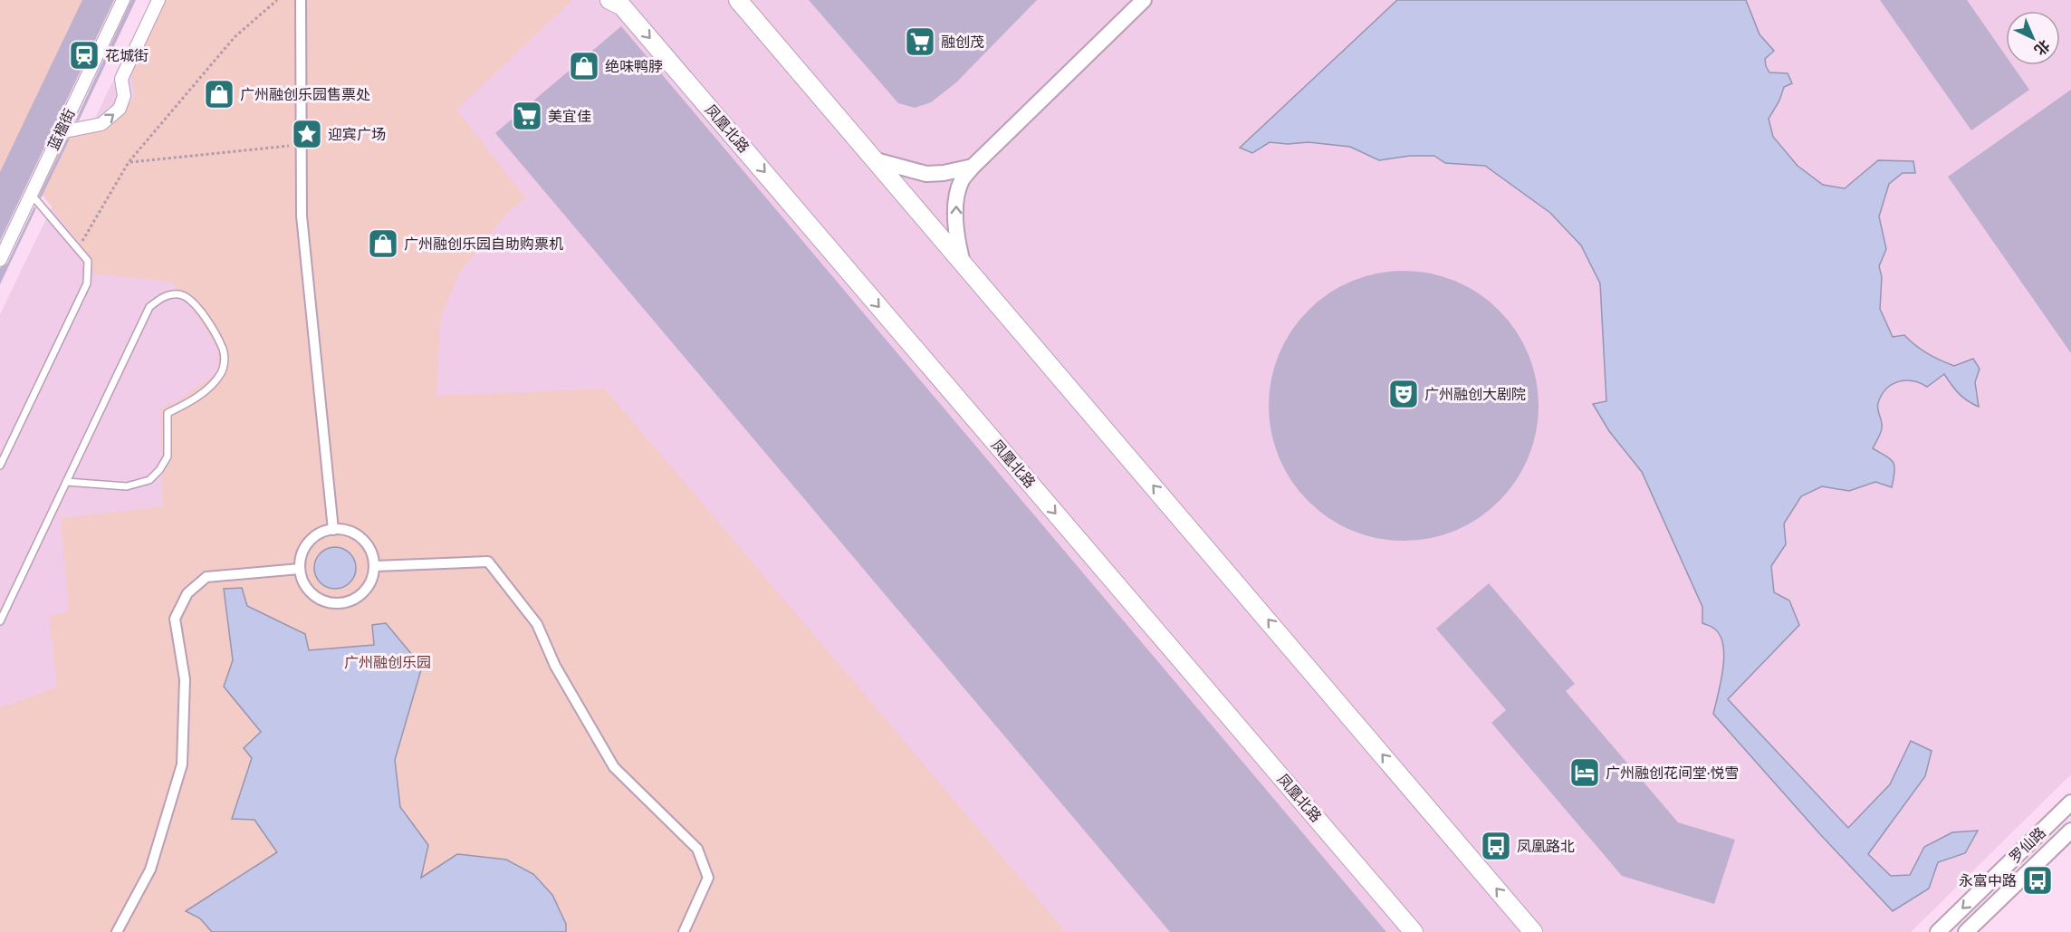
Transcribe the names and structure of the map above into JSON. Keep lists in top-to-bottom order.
{
  "streets": {
    "main road": ["凤凰北路"],
    "street": ["蓝楹街", "罗仙路"]
  },
  "parks": ["广州融创乐园"],
  "places": {
    "supermarket": ["融创茂", "美宜佳"],
    "station": ["花城街"],
    "shop": ["绝味鸭脖", "广州融创乐园售票处", "广州融创乐园自助购票机"],
    "place": ["迎宾广场"],
    "theatre": ["广州融创大剧院"],
    "hotel": ["广州融创花间堂·悦雪"],
    "bus stop": ["凤凰路北", "永富中路"]
  },
  "north": "bottom right"
}
